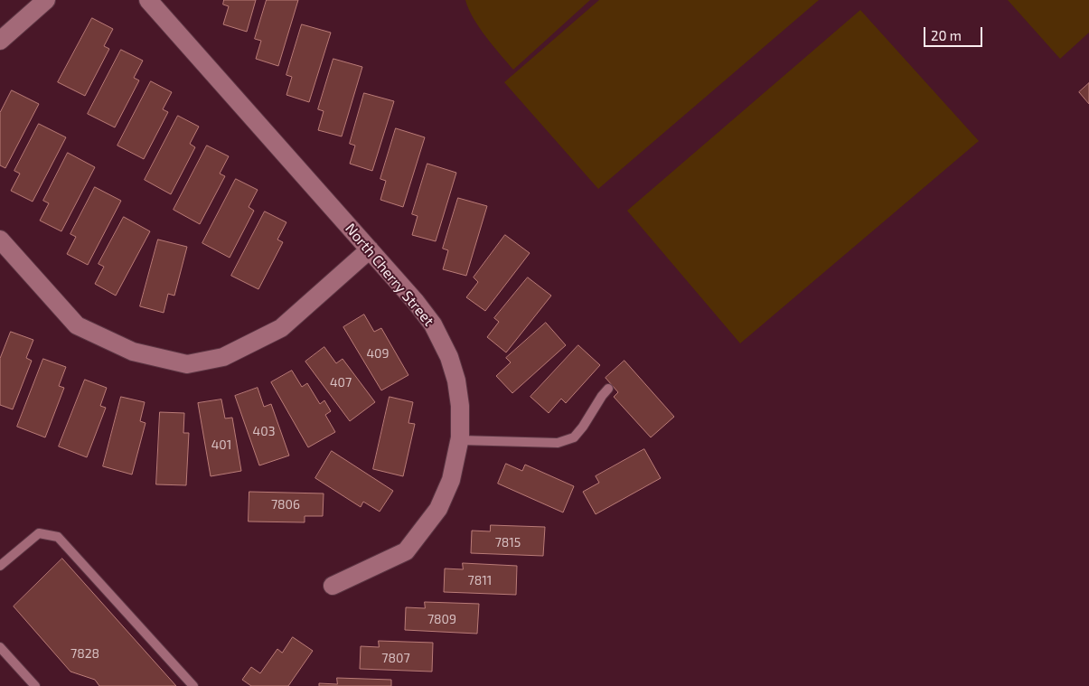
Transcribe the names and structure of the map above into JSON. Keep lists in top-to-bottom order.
{
  "streets": {
    "street": ["North Cherry Street"]
  },
  "house_numbers": [
    "409",
    "407",
    "403",
    "401",
    "7806",
    "7815",
    "7811",
    "7809",
    "7828",
    "7807"
  ],
  "scale_bar": "20 m"
}
